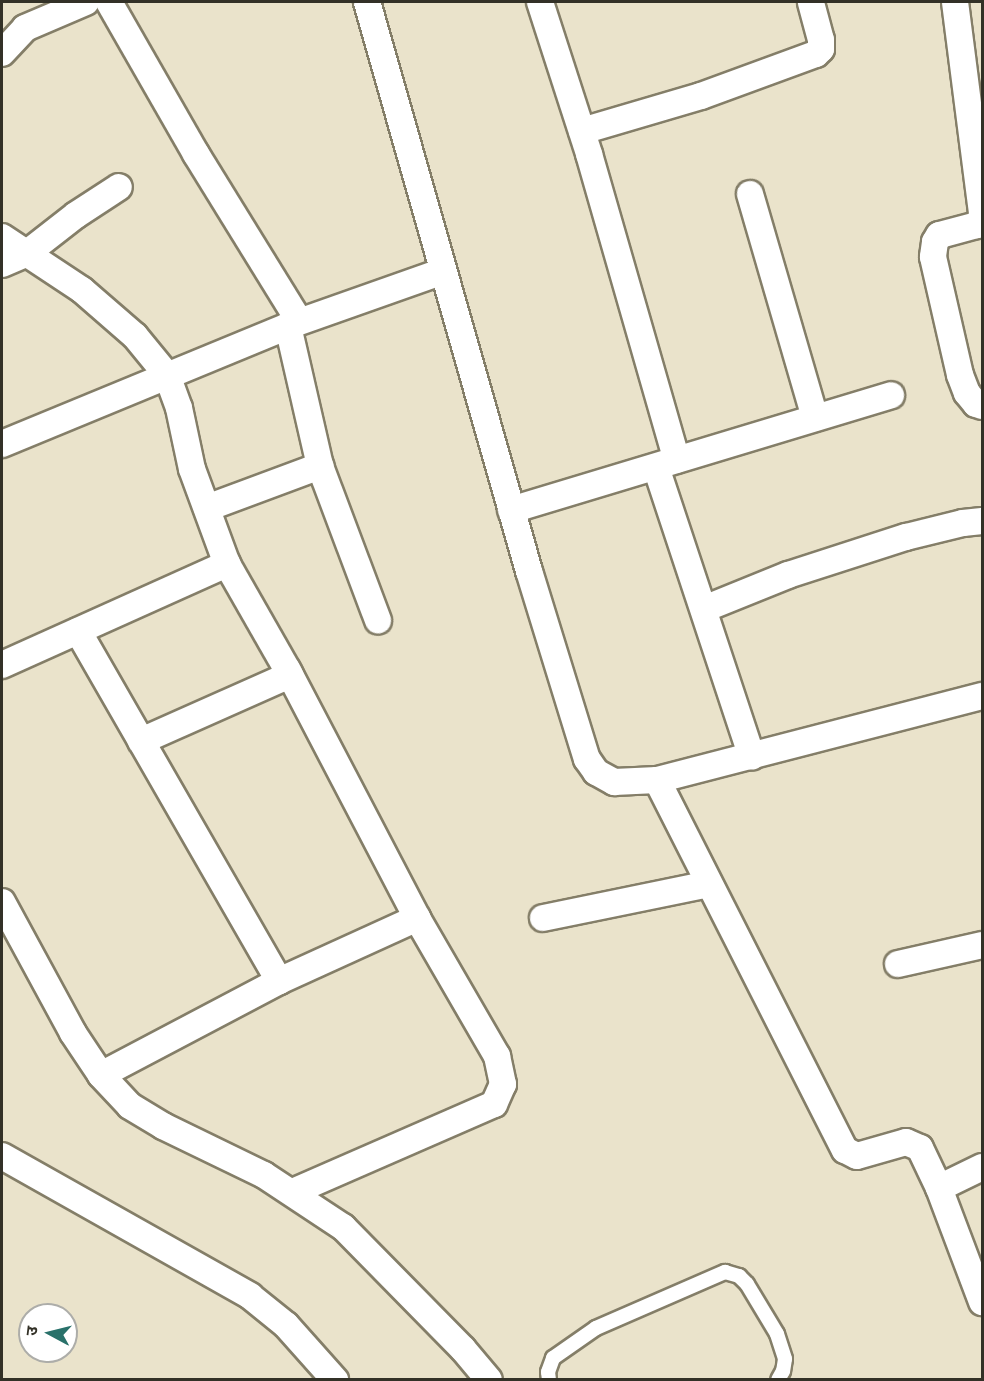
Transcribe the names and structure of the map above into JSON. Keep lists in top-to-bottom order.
{
  "north": "left"
}
